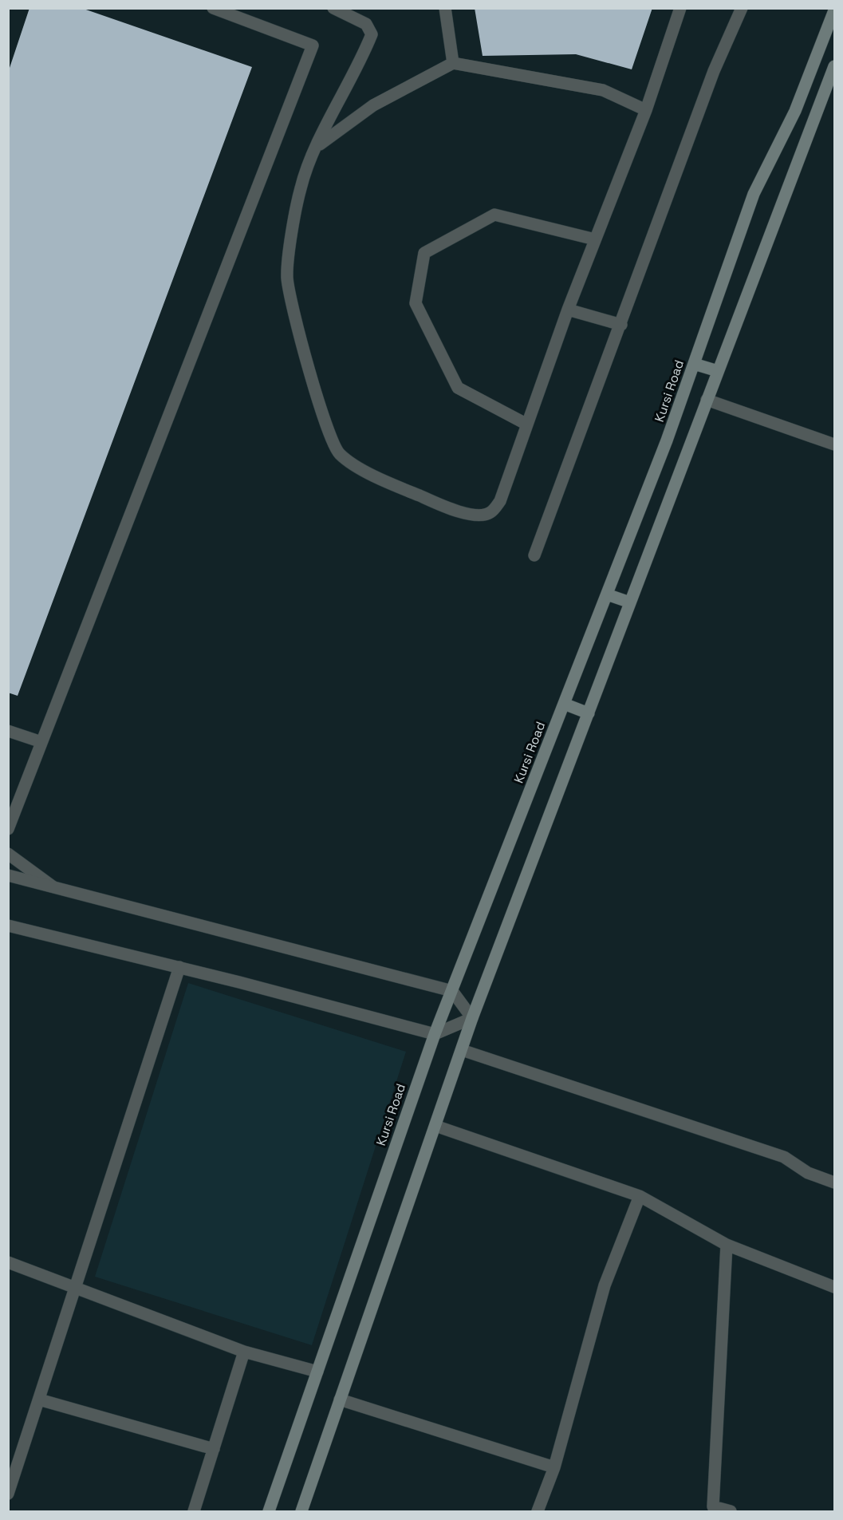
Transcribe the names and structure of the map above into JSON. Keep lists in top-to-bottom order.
{
  "streets": {
    "main road": ["Kursi Road"]
  }
}
